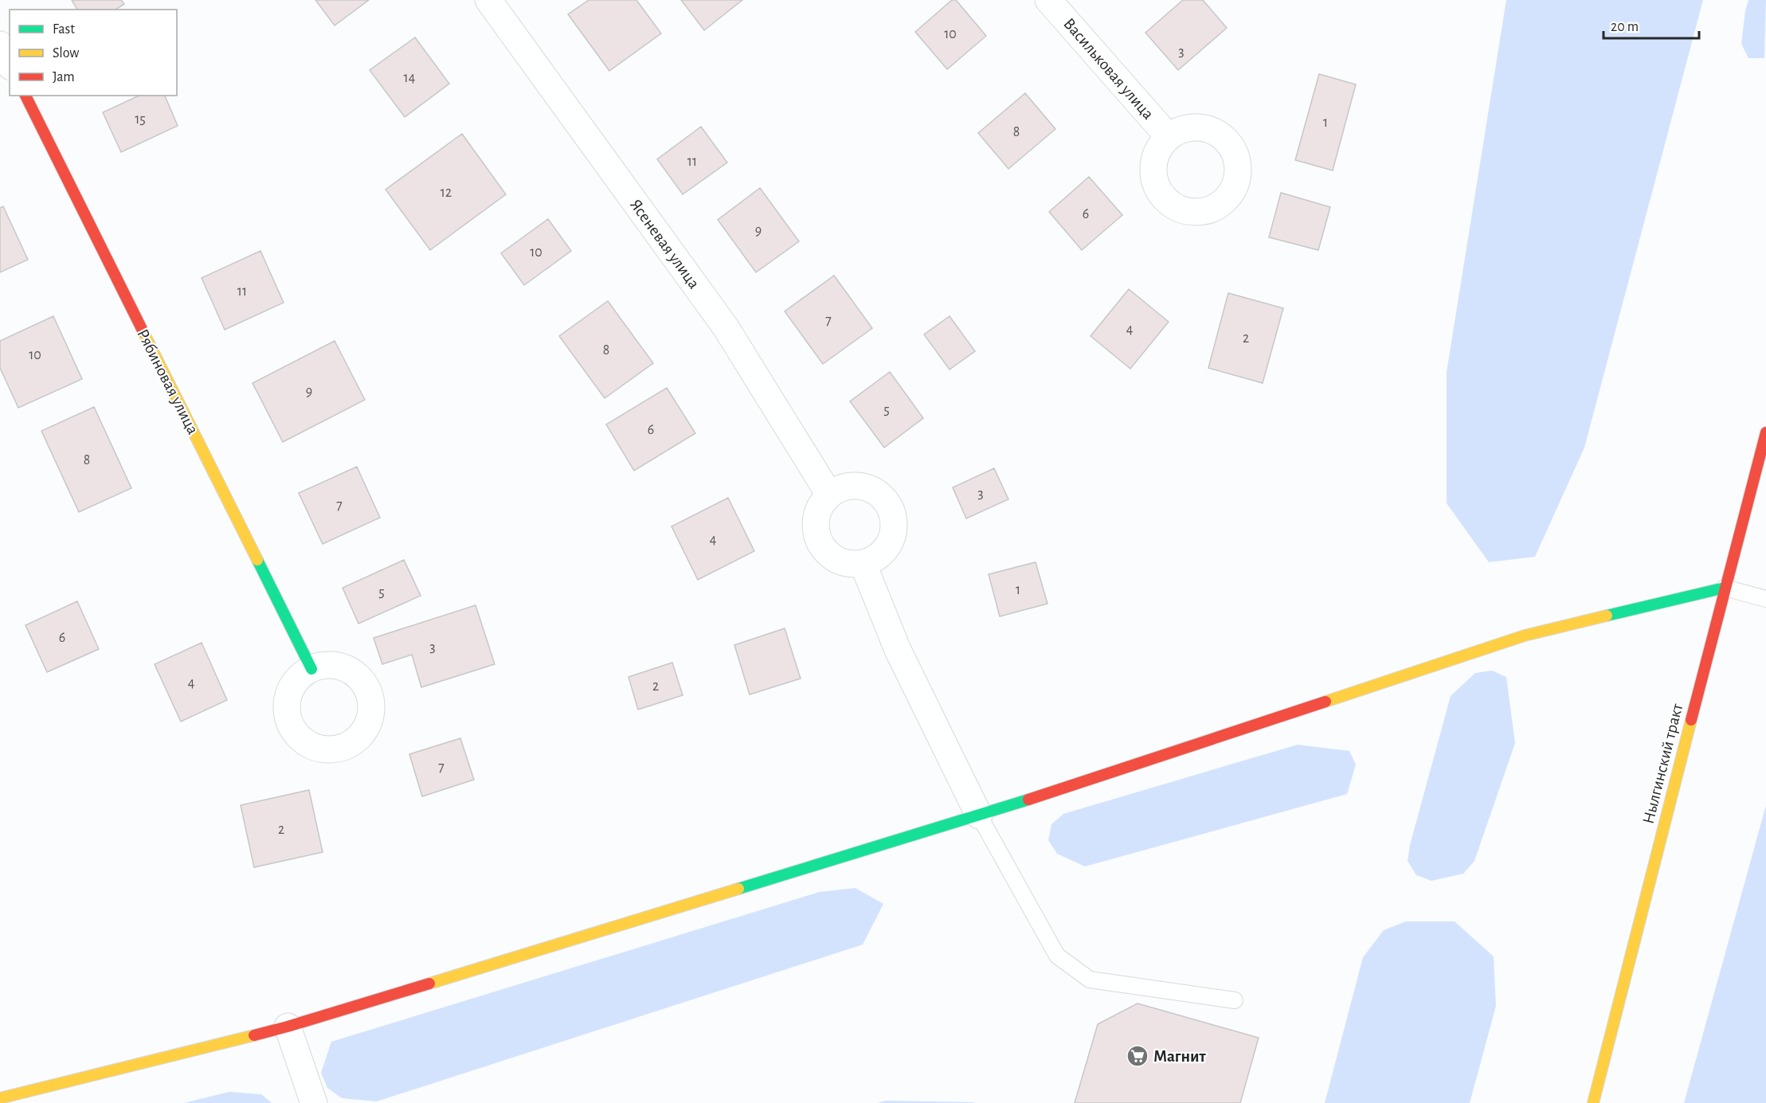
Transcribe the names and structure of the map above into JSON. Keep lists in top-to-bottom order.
{
  "streets": {
    "street": [
      "Васильковая улица",
      "Ясеневая улица",
      "Рябиновая улица",
      "Нылгинский тракт"
    ]
  },
  "places": {
    "supermarket": ["Магнит"]
  },
  "house_numbers": [
    "10",
    "3",
    "14",
    "15",
    "1",
    "8",
    "11",
    "12",
    "6",
    "9",
    "10",
    "11",
    "7",
    "4",
    "2",
    "8",
    "10",
    "9",
    "5",
    "6",
    "8",
    "3",
    "7",
    "4",
    "1",
    "5",
    "6",
    "3",
    "4",
    "2",
    "7",
    "2"
  ],
  "legend": ["Fast", "Slow", "Jam"],
  "scale_bar": "20 m"
}
